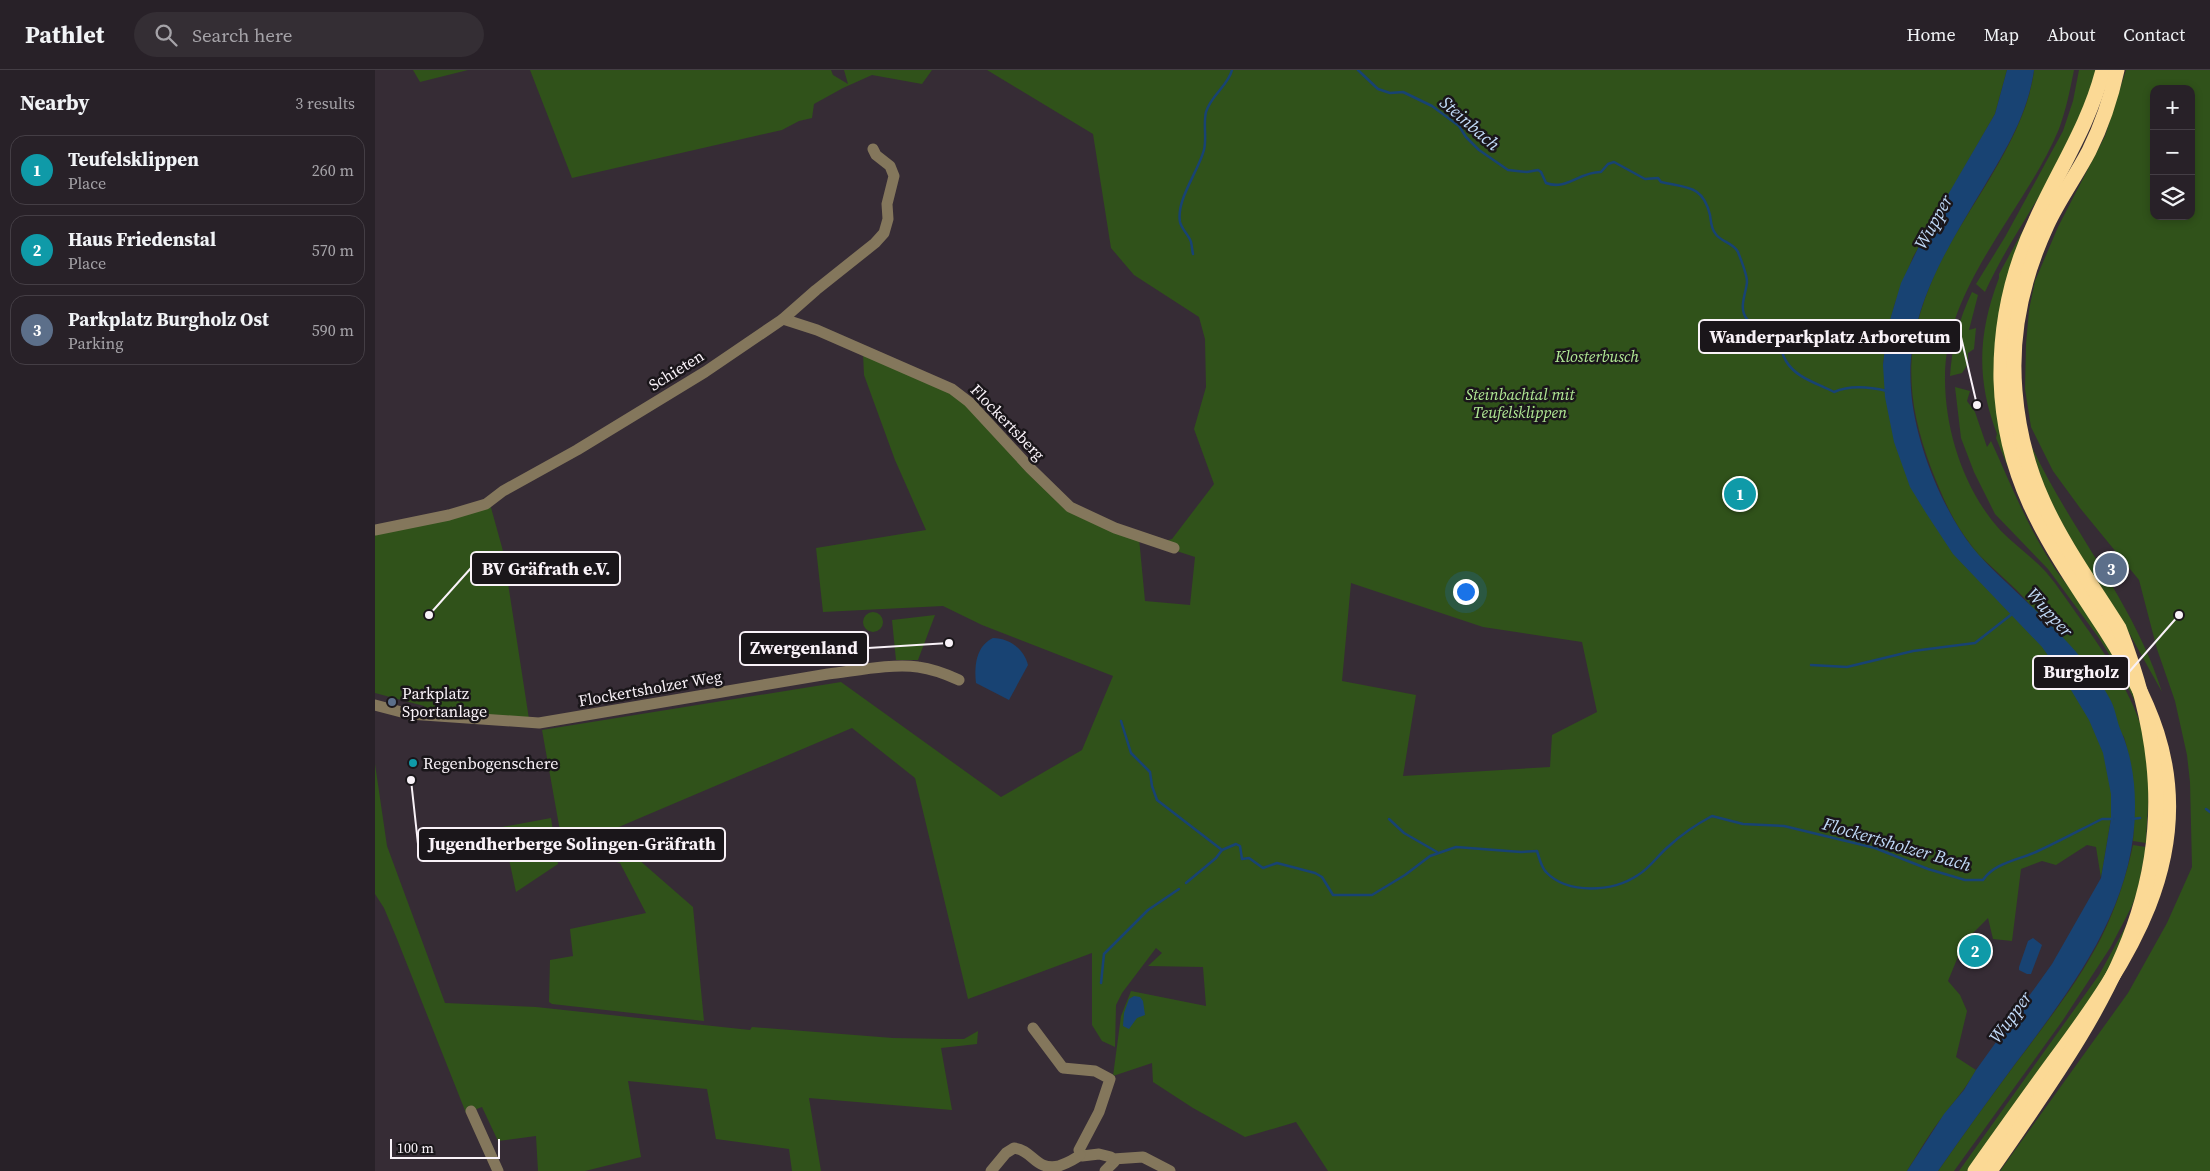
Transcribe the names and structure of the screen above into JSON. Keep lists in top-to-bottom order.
{
  "streets": {
    "street": ["Schieten", "Flockertsberg", "Flockertsholzer Weg"]
  },
  "crossings": [
    ["Schieten", "Flockertsberg"]
  ],
  "water": ["Steinbach", "Wupper", "Flockertsholzer Bach"],
  "parks": ["Klosterbusch", "Steinbachtal mit Teufelsklippen"],
  "places": [
    "Wanderparkplatz Arboretum",
    "BV Gräfrath e.V.",
    "Burgholz",
    "Zwergenland",
    "Parkplatz Sportanlage",
    "Regenbogenschere",
    "Jugendherberge Solingen-Gräfrath"
  ],
  "scale_bar": "100 m",
  "page": {
    "header": "Pathlet",
    "search": "Search here",
    "nav": [
      "Home",
      "Map",
      "About",
      "Contact"
    ],
    "heading": ["Nearby", "3 results"],
    "map_buttons": ["+", "−"],
    "list": [
      {
        "mark": "1",
        "name": "Teufelsklippen",
        "note": "Place",
        "value": "260 m"
      },
      {
        "mark": "2",
        "name": "Haus Friedenstal",
        "note": "Place",
        "value": "570 m"
      },
      {
        "mark": "3",
        "name": "Parkplatz Burgholz Ost",
        "note": "Parking",
        "value": "590 m"
      }
    ],
    "pins": ["1", "3", "2"],
    "scale": "100 m"
  }
}
